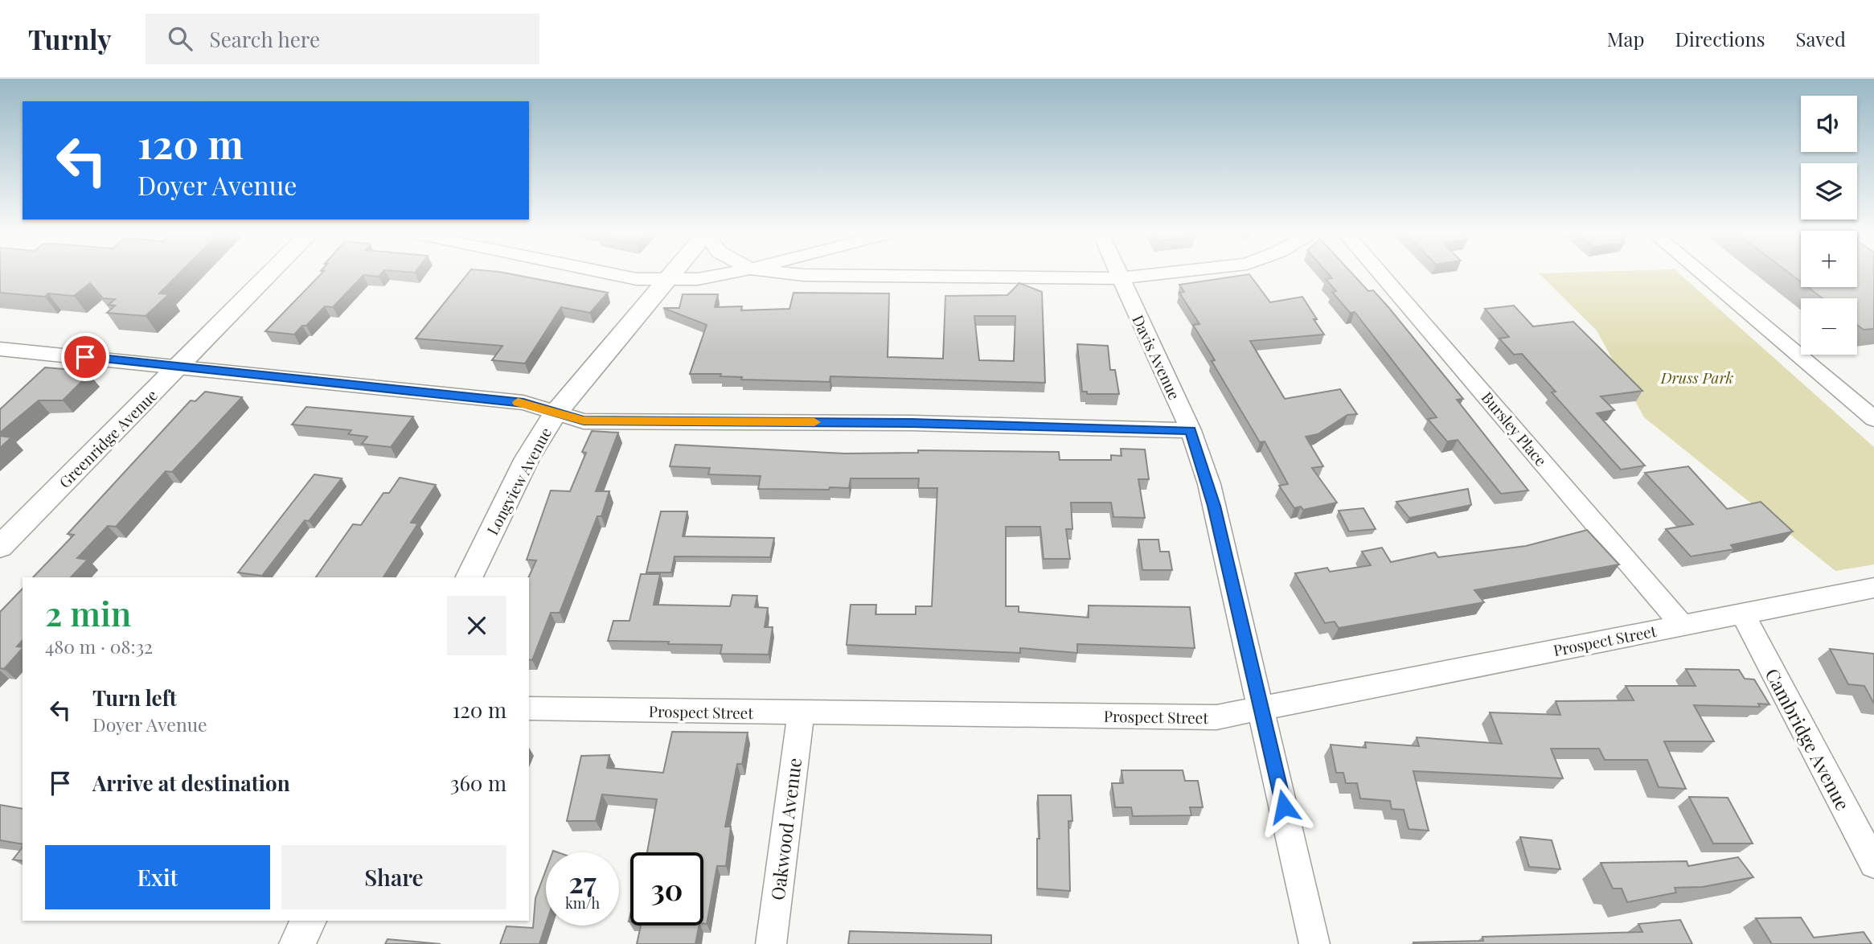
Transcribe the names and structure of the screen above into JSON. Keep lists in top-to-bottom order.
{
  "streets": {
    "street": [
      "Davis Avenue",
      "Bursley Place",
      "Greenridge Avenue",
      "Longview Avenue",
      "Prospect Street",
      "Cambridge Avenue",
      "Oakwood Avenue"
    ]
  },
  "crossings": [
    ["Davis Avenue", "Prospect Street"],
    ["Bursley Place", "Prospect Street"],
    ["Prospect Street", "Cambridge Avenue"],
    ["Prospect Street", "Oakwood Avenue"]
  ],
  "parks": ["Druss Park"],
  "page": {
    "header": "Turnly",
    "search": "Search here",
    "nav": ["Map", "Directions", "Saved"],
    "map_buttons": ["+", "−"],
    "turn": ["120 m", "Doyer Avenue"],
    "heading": ["2 min", "480 m · 08:32"],
    "list": [
      {
        "name": "Turn left",
        "note": "Doyer Avenue",
        "value": "120 m"
      },
      {
        "name": "Arrive at destination",
        "value": "360 m"
      }
    ],
    "buttons": ["Exit", "Share"],
    "speed": "27 km/h",
    "limit": "30"
  }
}
